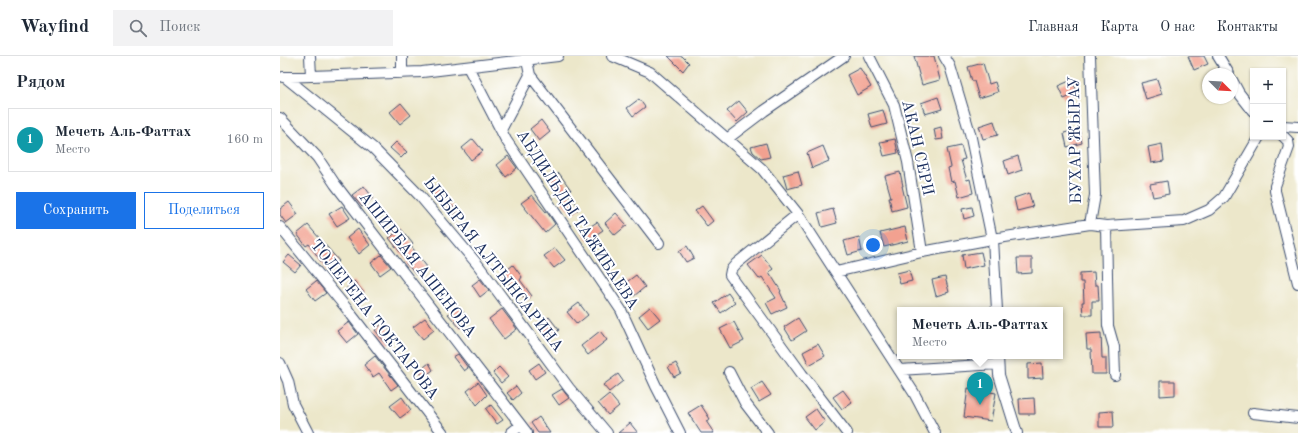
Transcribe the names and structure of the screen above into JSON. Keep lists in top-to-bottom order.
{
  "streets": {
    "street": [
      "БУХАР ЖЫРАУ",
      "АКАН СЕРИ",
      "АБДИЛЬДЫ ТАЖИБАЕВА",
      "АШИРБАЯ АШЕНОВА",
      "ЫБЫРАЯ АЛТЫНСАРИНА",
      "ТОЛЕГЕНА ТОКТАРОВА"
    ]
  },
  "north": "bottom right",
  "page": {
    "header": "Wayfind",
    "search": "Поиск",
    "nav": [
      "Главная",
      "Карта",
      "О нас",
      "Контакты"
    ],
    "heading": "Рядом",
    "map_buttons": ["+", "−"],
    "list": [
      {
        "mark": "1",
        "name": "Мечеть Аль-Фаттах",
        "note": "Место",
        "value": "160 m"
      }
    ],
    "buttons": ["Сохранить", "Поделиться"],
    "popup": ["Мечеть Аль-Фаттах", "Место"],
    "pins": "1"
  }
}
